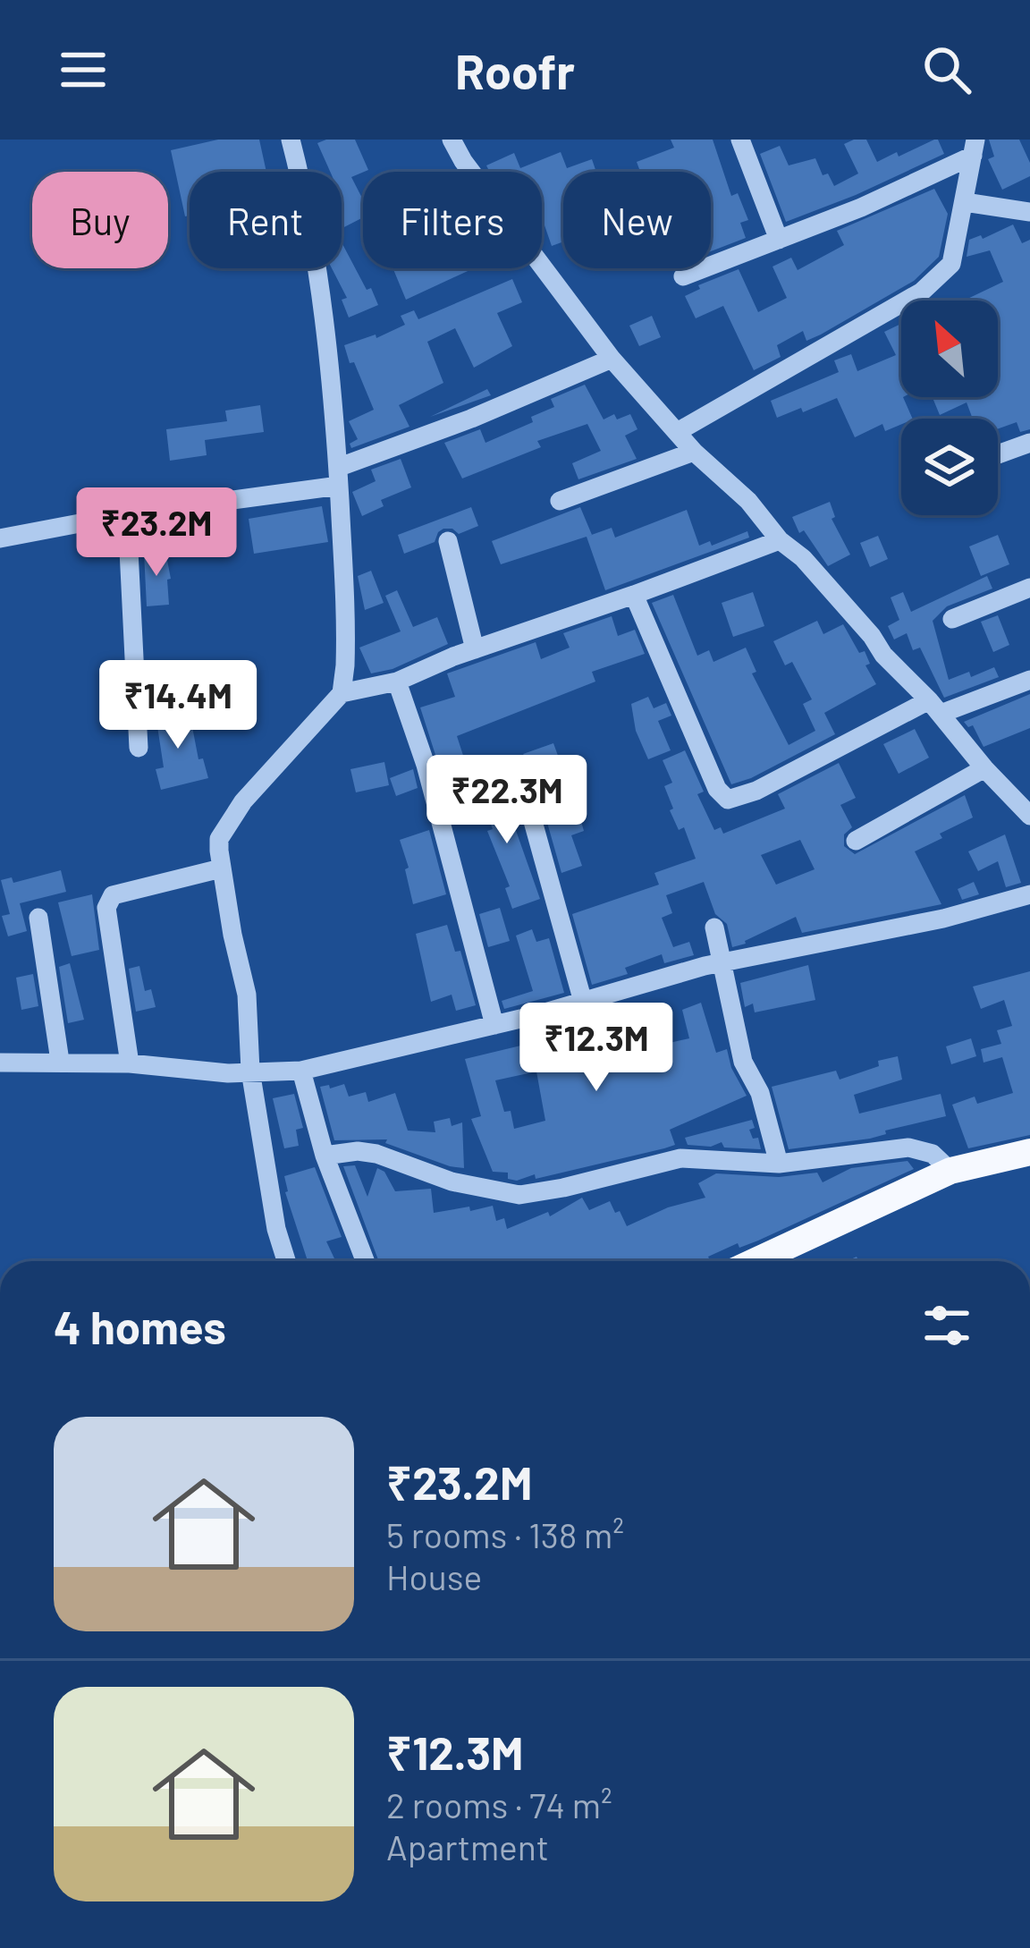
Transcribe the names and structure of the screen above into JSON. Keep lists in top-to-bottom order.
{
  "north": "top left",
  "page": {
    "header": "Roofr",
    "chip": [
      "Buy",
      "Rent",
      "Filters",
      "New"
    ],
    "price": [
      "₹23.2M",
      "₹14.4M",
      "₹22.3M",
      "₹12.3M"
    ],
    "heading": "4 homes",
    "list": [
      {
        "name": "₹23.2M",
        "note": "5 rooms · 138 m² · House"
      },
      {
        "name": "₹12.3M",
        "note": "2 rooms · 74 m² · Apartment"
      }
    ]
  }
}
